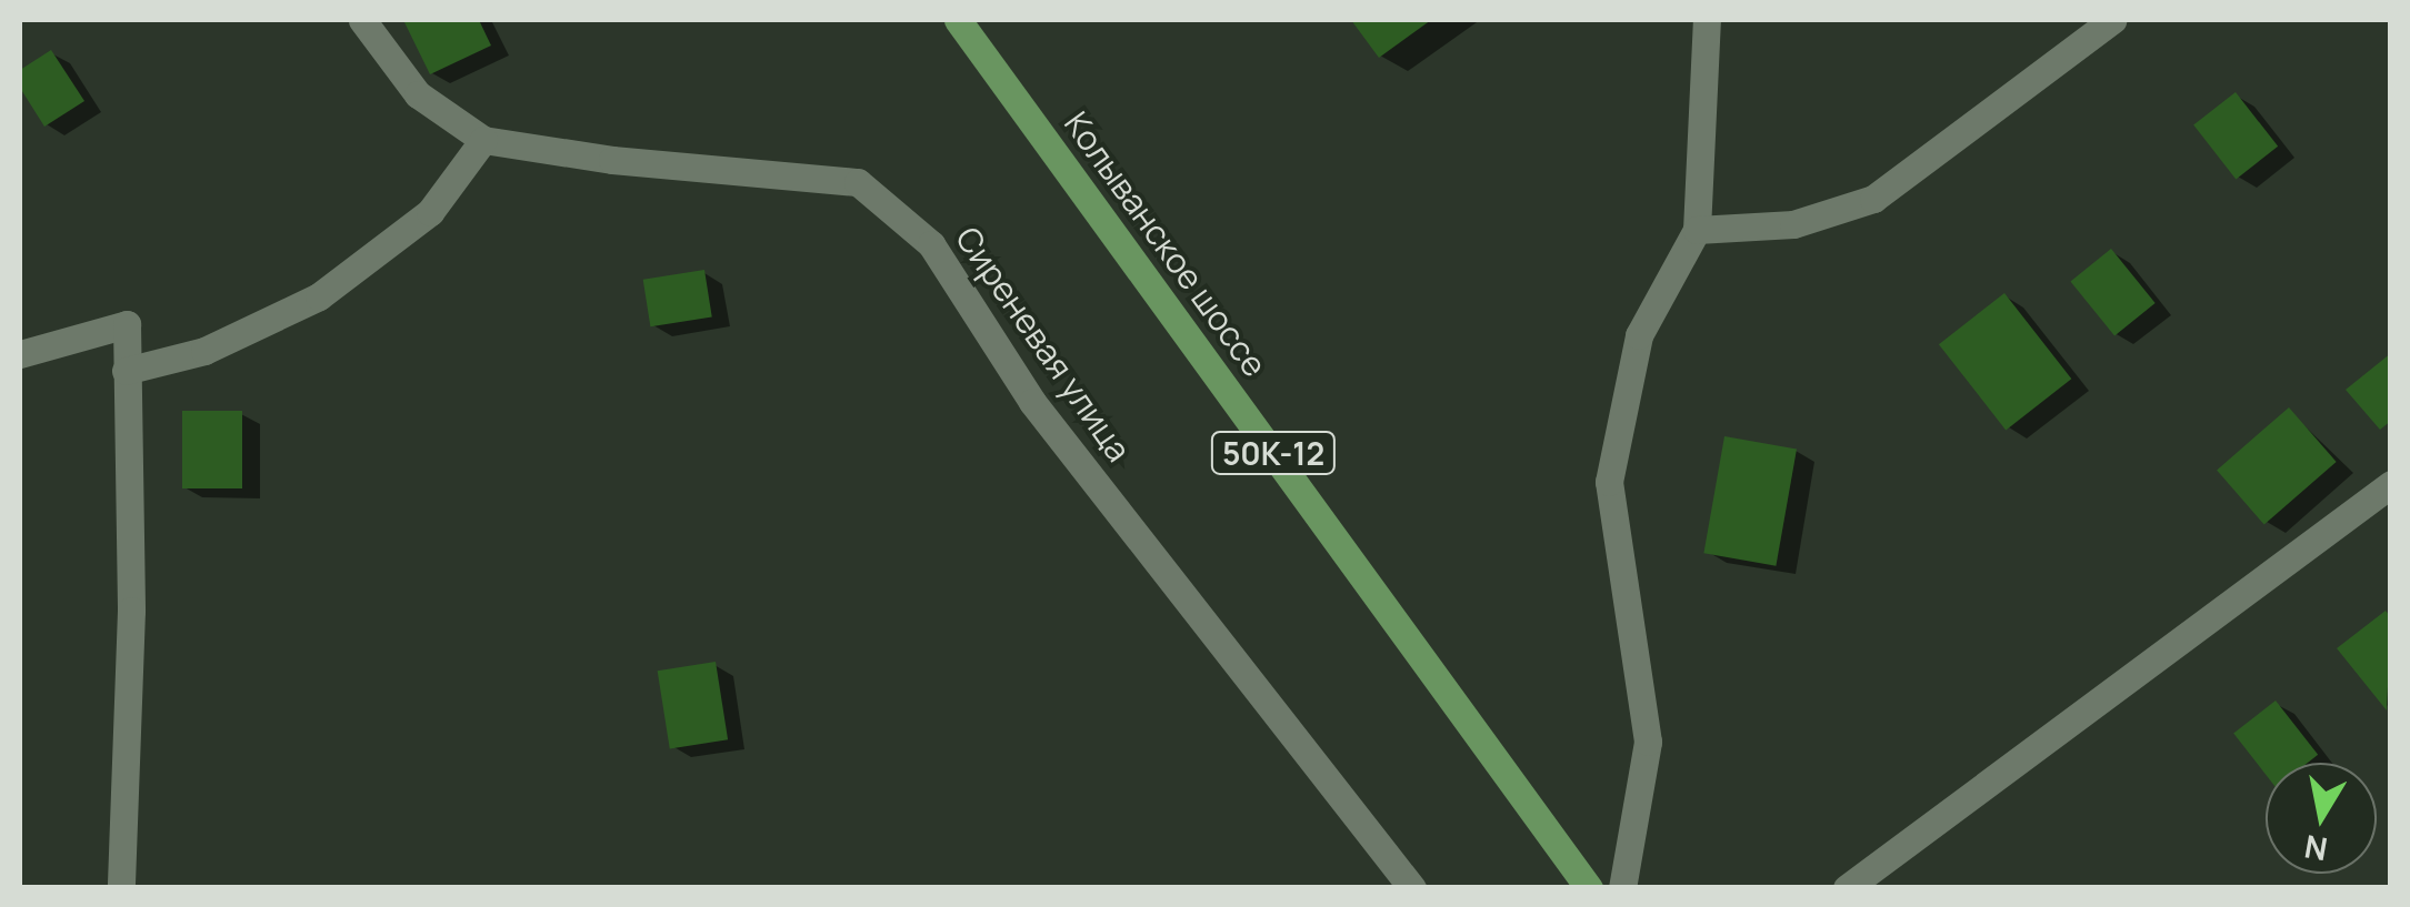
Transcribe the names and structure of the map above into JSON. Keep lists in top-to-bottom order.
{
  "streets": {
    "main road": ["Колыванское шоссе", "50К-12"],
    "street": ["Сиреневая улица"]
  },
  "north": "bottom"
}
